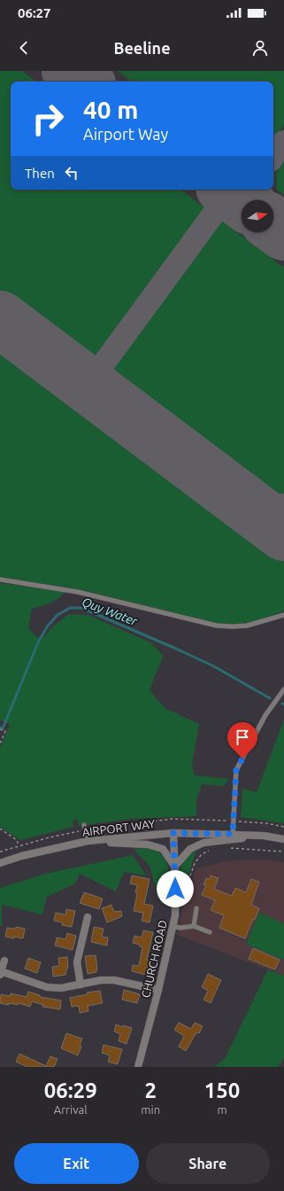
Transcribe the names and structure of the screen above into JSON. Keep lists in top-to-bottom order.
{
  "streets": {
    "street": ["AIRPORT WAY", "CHURCH ROAD"]
  },
  "crossings": [
    ["AIRPORT WAY", "CHURCH ROAD"]
  ],
  "water": ["Quy Water"],
  "north": "right",
  "page": {
    "status": "06:27",
    "header": "Beeline",
    "turn": ["40 m", "Airport Way"],
    "then": "Then",
    "eta": [
      "06:29",
      "Arrival",
      "2",
      "min",
      "150",
      "m"
    ],
    "buttons": ["Exit", "Share"]
  }
}
